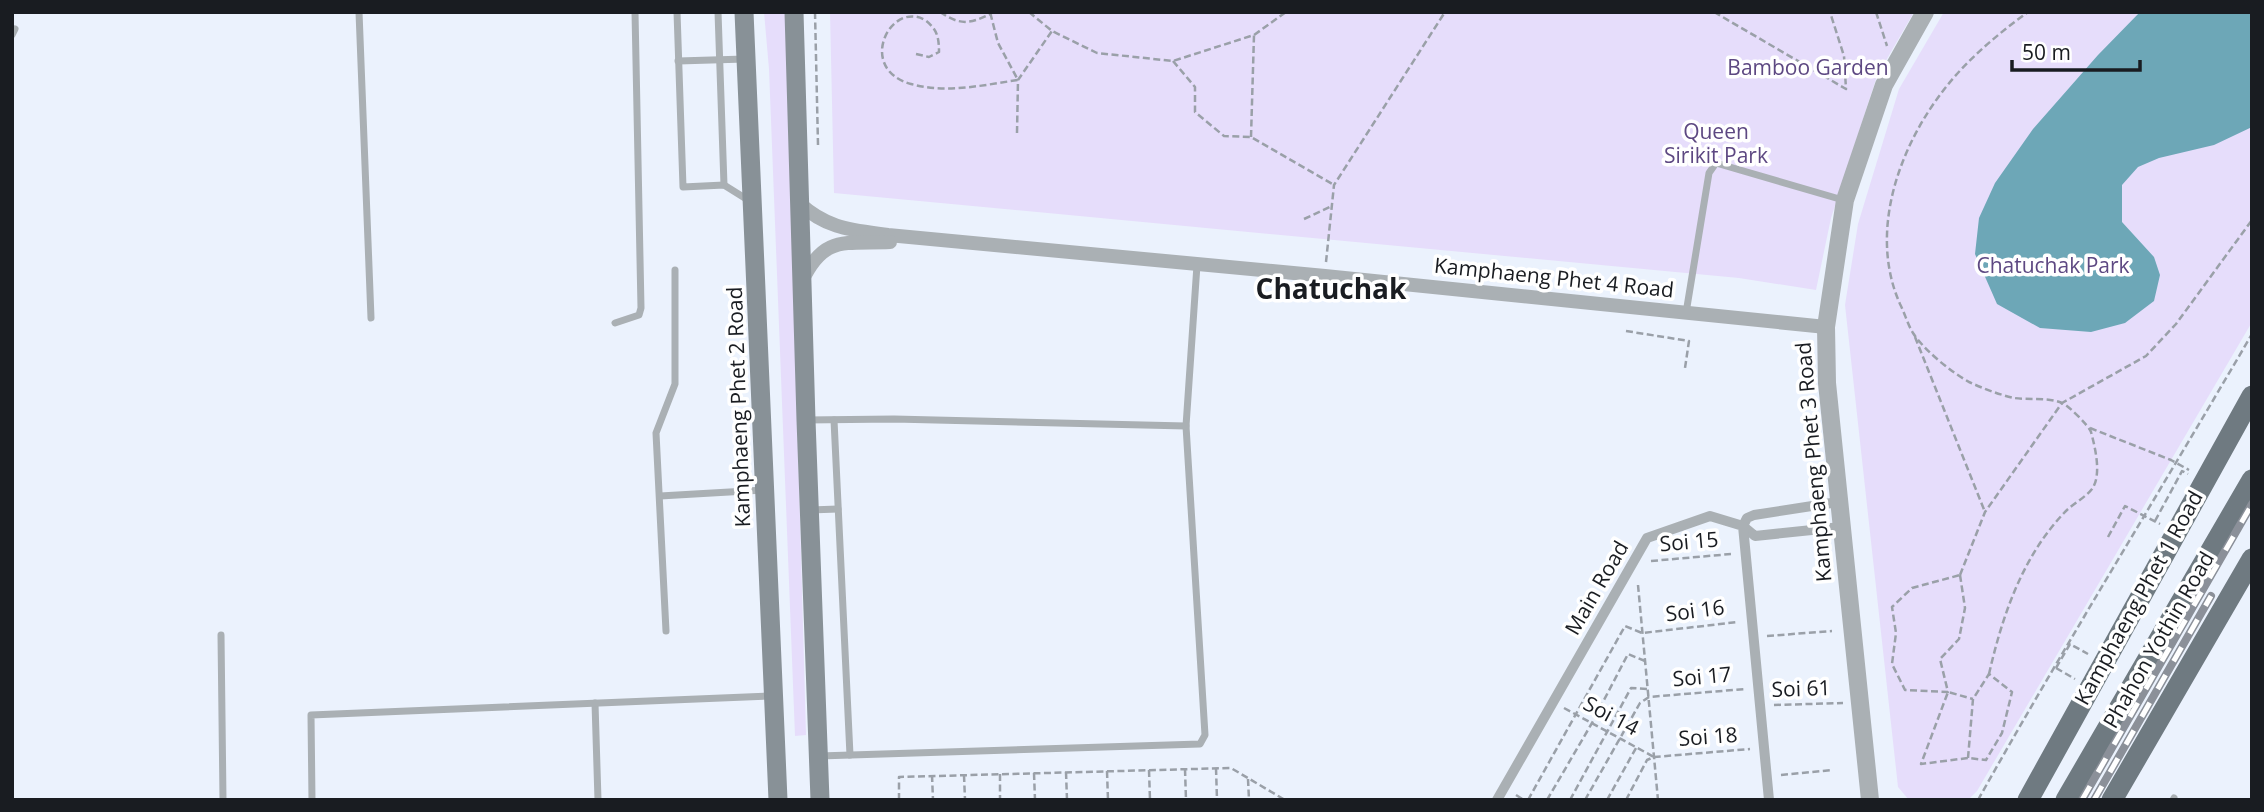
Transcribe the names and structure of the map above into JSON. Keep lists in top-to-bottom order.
{
  "streets": {
    "main road": ["Kamphaeng Phet 2 Road", "Kamphaeng Phet 1 Road", "Phahon Yothin Road"],
    "street": ["Kamphaeng Phet 4 Road", "Kamphaeng Phet 3 Road", "Main Road"],
    "path": [
      "Soi 15",
      "Soi 16",
      "Soi 17",
      "Soi 61",
      "Soi 14",
      "Soi 18"
    ]
  },
  "crossings": [
    ["Kamphaeng Phet 4 Road", "Kamphaeng Phet 3 Road"],
    ["Kamphaeng Phet 3 Road", "Main Road"],
    ["Soi 15", "Main Road"],
    ["Main Road", "Soi 14"],
    ["Soi 16", "Soi 14"],
    ["Soi 14", "Soi 18"]
  ],
  "districts": ["Chatuchak"],
  "parks": ["Bamboo Garden", "Queen Sirikit Park", "Chatuchak Park"],
  "scale_bar": "50 m"
}
